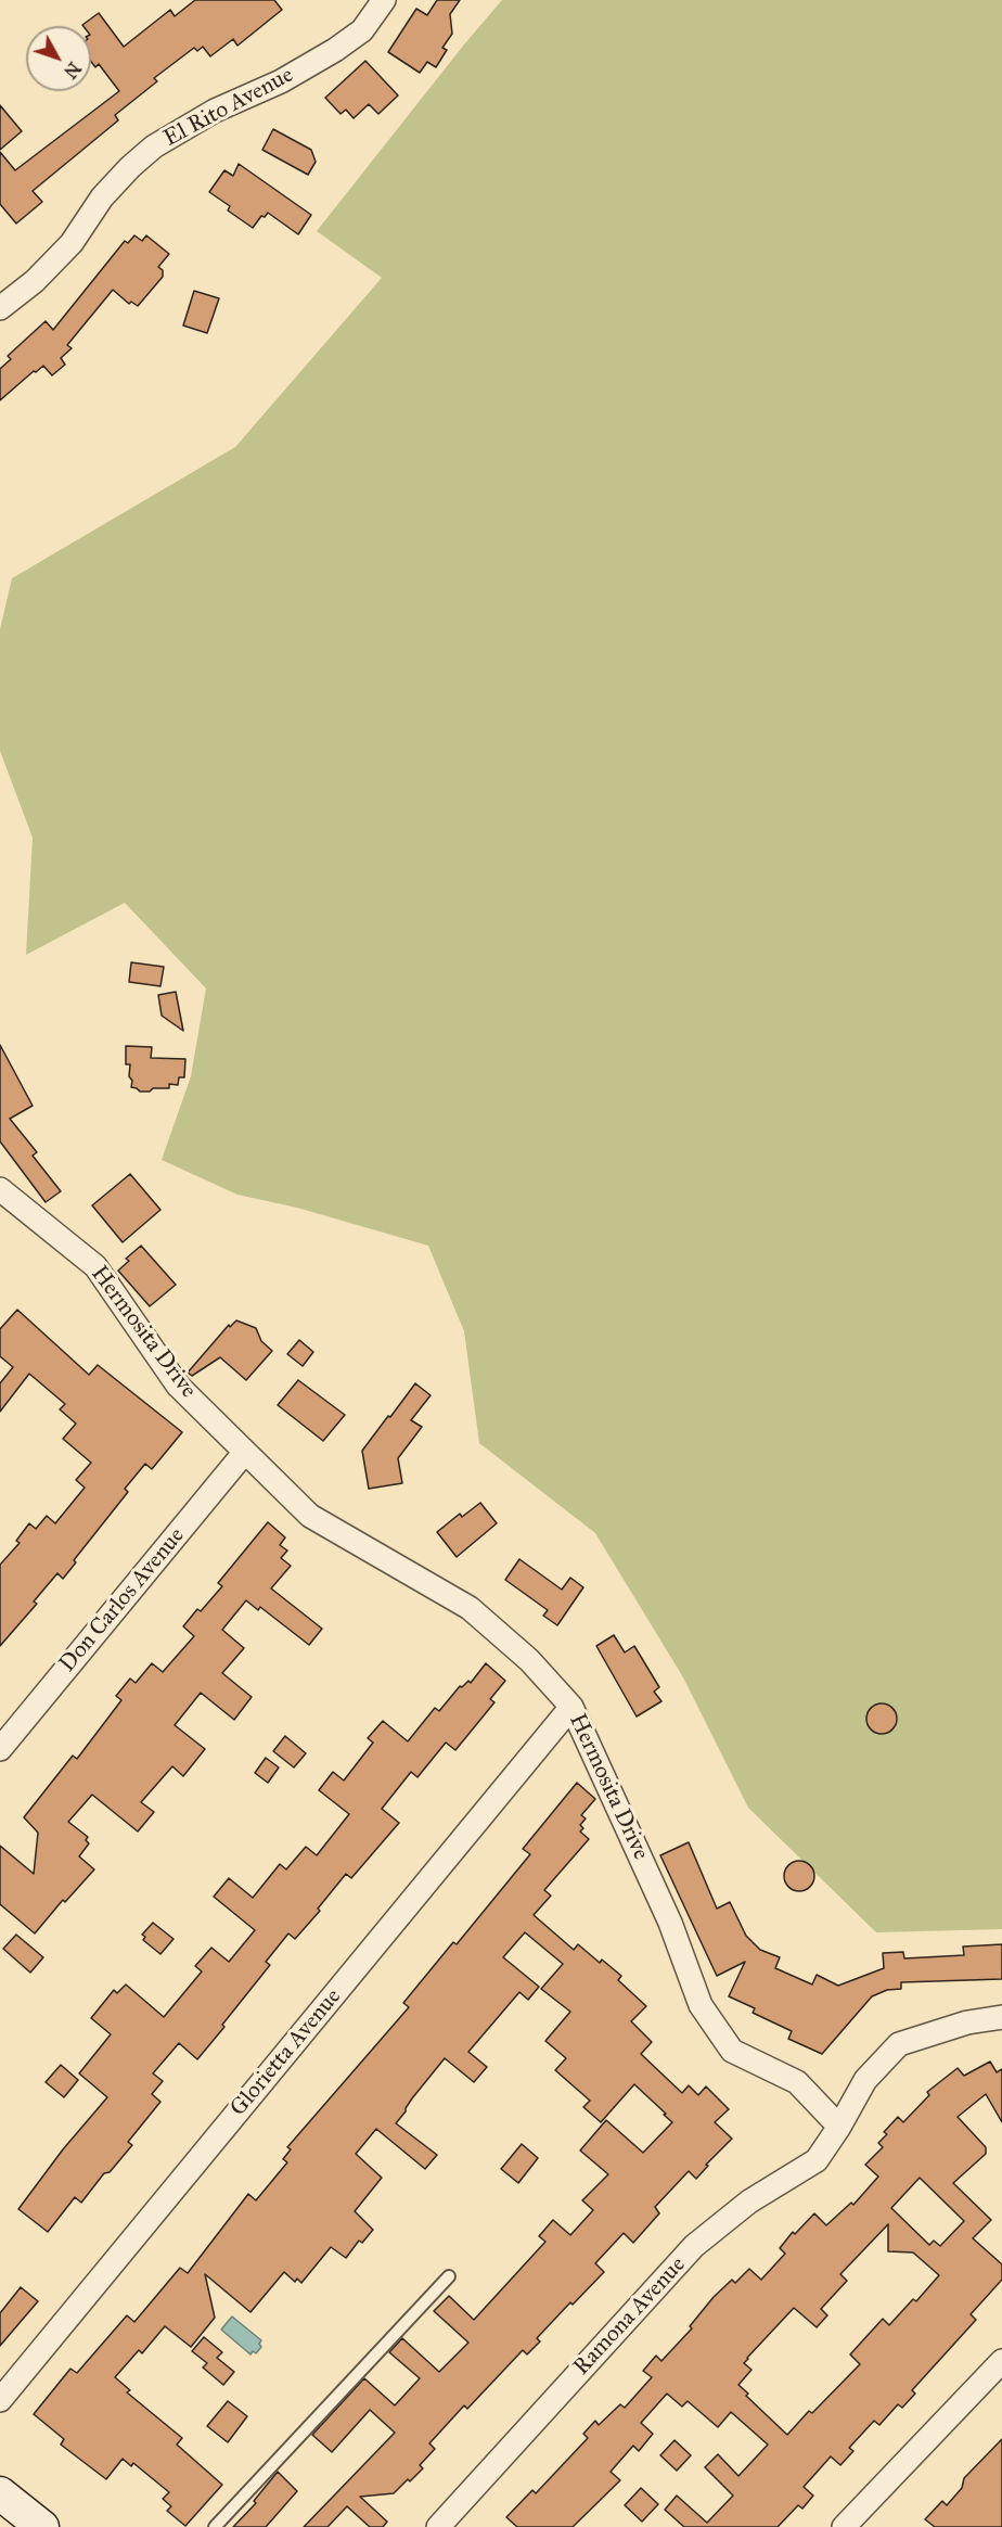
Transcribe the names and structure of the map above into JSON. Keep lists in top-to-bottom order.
{
  "streets": {
    "street": [
      "El Rito Avenue",
      "Hermosita Drive",
      "Don Carlos Avenue",
      "Glorietta Avenue",
      "Ramona Avenue"
    ]
  },
  "crossings": [
    ["Hermosita Drive", "Don Carlos Avenue"],
    ["Hermosita Drive", "Glorietta Avenue"],
    ["Hermosita Drive", "Ramona Avenue"]
  ],
  "north": "bottom right"
}
